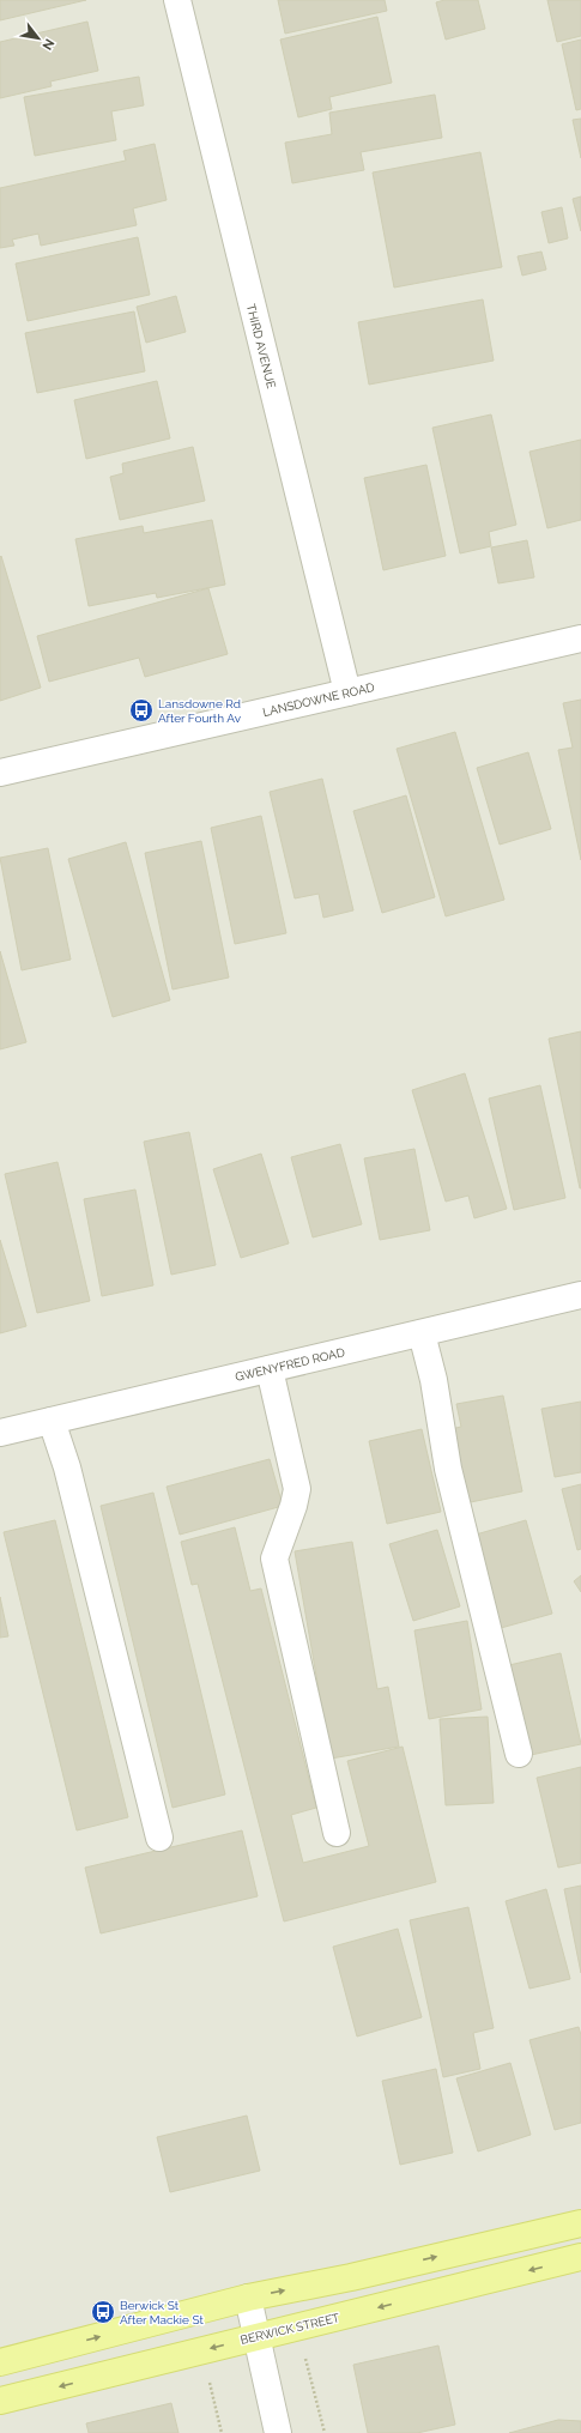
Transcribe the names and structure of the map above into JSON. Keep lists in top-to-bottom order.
{
  "streets": {
    "main road": ["BERWICK STREET"],
    "street": ["THIRD AVENUE", "LANSDOWNE ROAD", "GWENYFRED ROAD"]
  },
  "crossings": [
    ["THIRD AVENUE", "LANSDOWNE ROAD"]
  ],
  "places": {
    "bus stop": ["Lansdowne Rd After Fourth Av", "Berwick St After Mackie St"]
  },
  "north": "bottom right"
}
